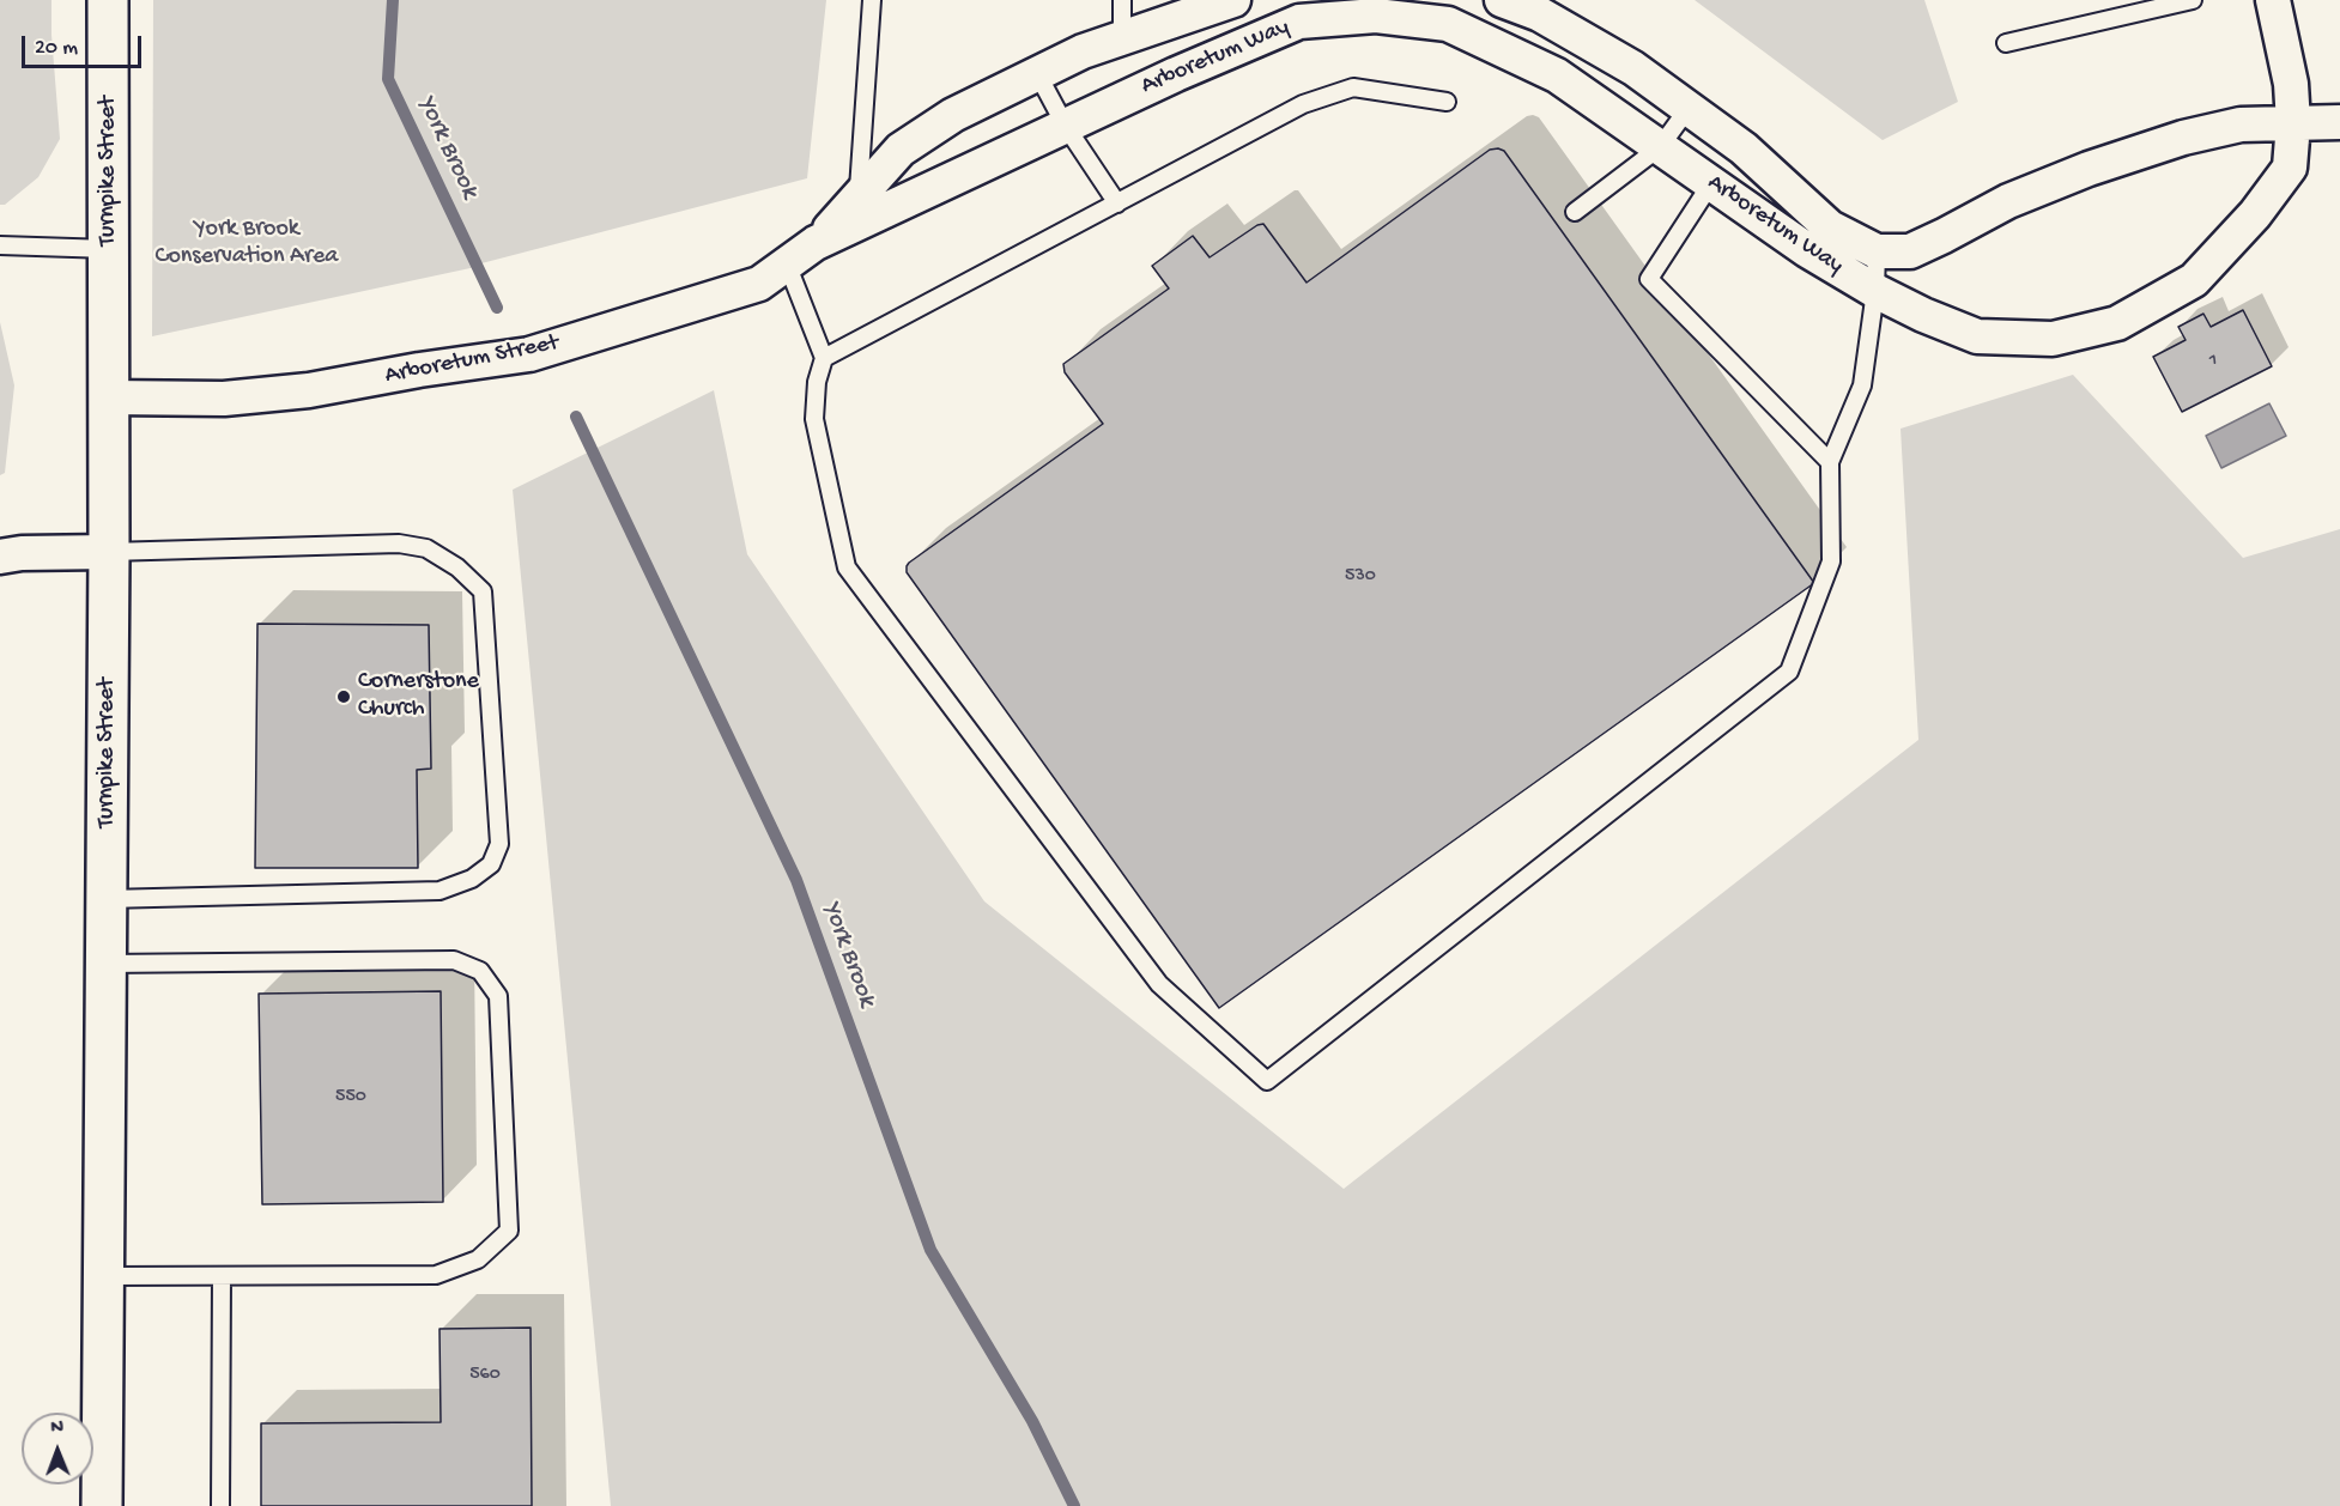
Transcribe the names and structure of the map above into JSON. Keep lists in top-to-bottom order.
{
  "streets": {
    "main road": ["Turnpike Street"],
    "street": ["Arboretum Way", "Arboretum Street"]
  },
  "crossings": [
    ["Arboretum Way", "Arboretum Street"],
    ["Turnpike Street", "Arboretum Street"]
  ],
  "water": ["York Brook"],
  "parks": ["York Brook Conservation Area"],
  "places": ["Cornerstone Church"],
  "house_numbers": [
    "1",
    "530",
    "550",
    "560"
  ],
  "scale_bar": "20 m",
  "north": "top"
}
